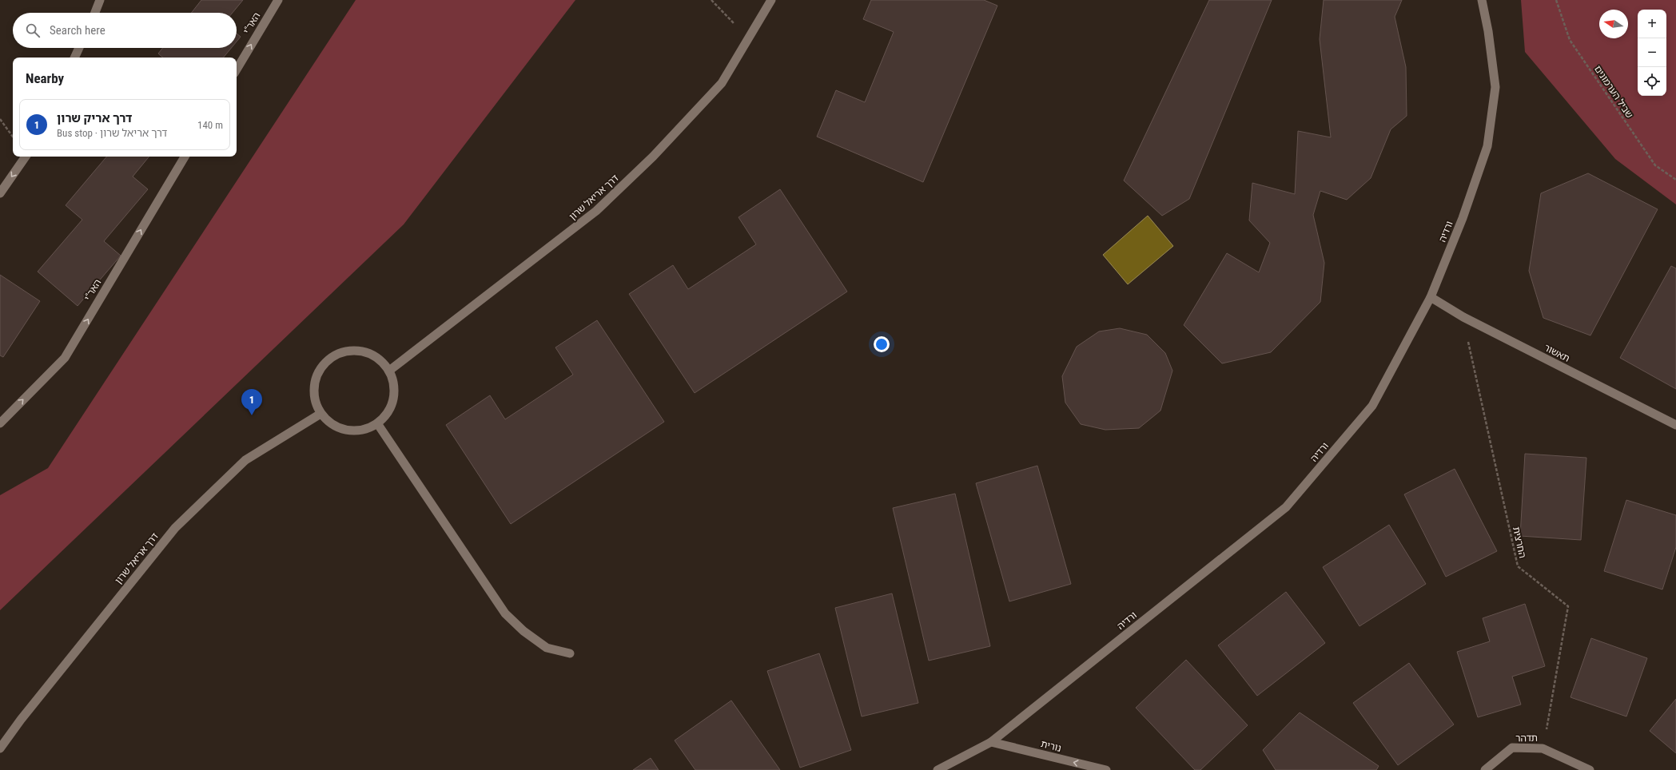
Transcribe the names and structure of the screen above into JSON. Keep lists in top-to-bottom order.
{
  "streets": {
    "street": [
      "האר\"י",
      "דרך אריאל שרון",
      "ורדיה",
      "תאשור",
      "תדהר",
      "נורית"
    ],
    "path": ["שביל הערמונים", "החרצית"]
  },
  "crossings": [
    ["ורדיה", "תאשור"],
    ["ורדיה", "נורית"],
    ["תאשור", "החרצית"],
    ["החרצית", "תדהר"]
  ],
  "one_way": ["האר\"י", "נורית"],
  "north": "left",
  "page": {
    "map_buttons": ["+", "−"],
    "search": "Search here",
    "heading": "Nearby",
    "list": [
      {
        "mark": "1",
        "name": "דרך אריק שרון",
        "note": "Bus stop · דרך אריאל שרון",
        "value": "140 m"
      }
    ],
    "pins": "1"
  }
}
